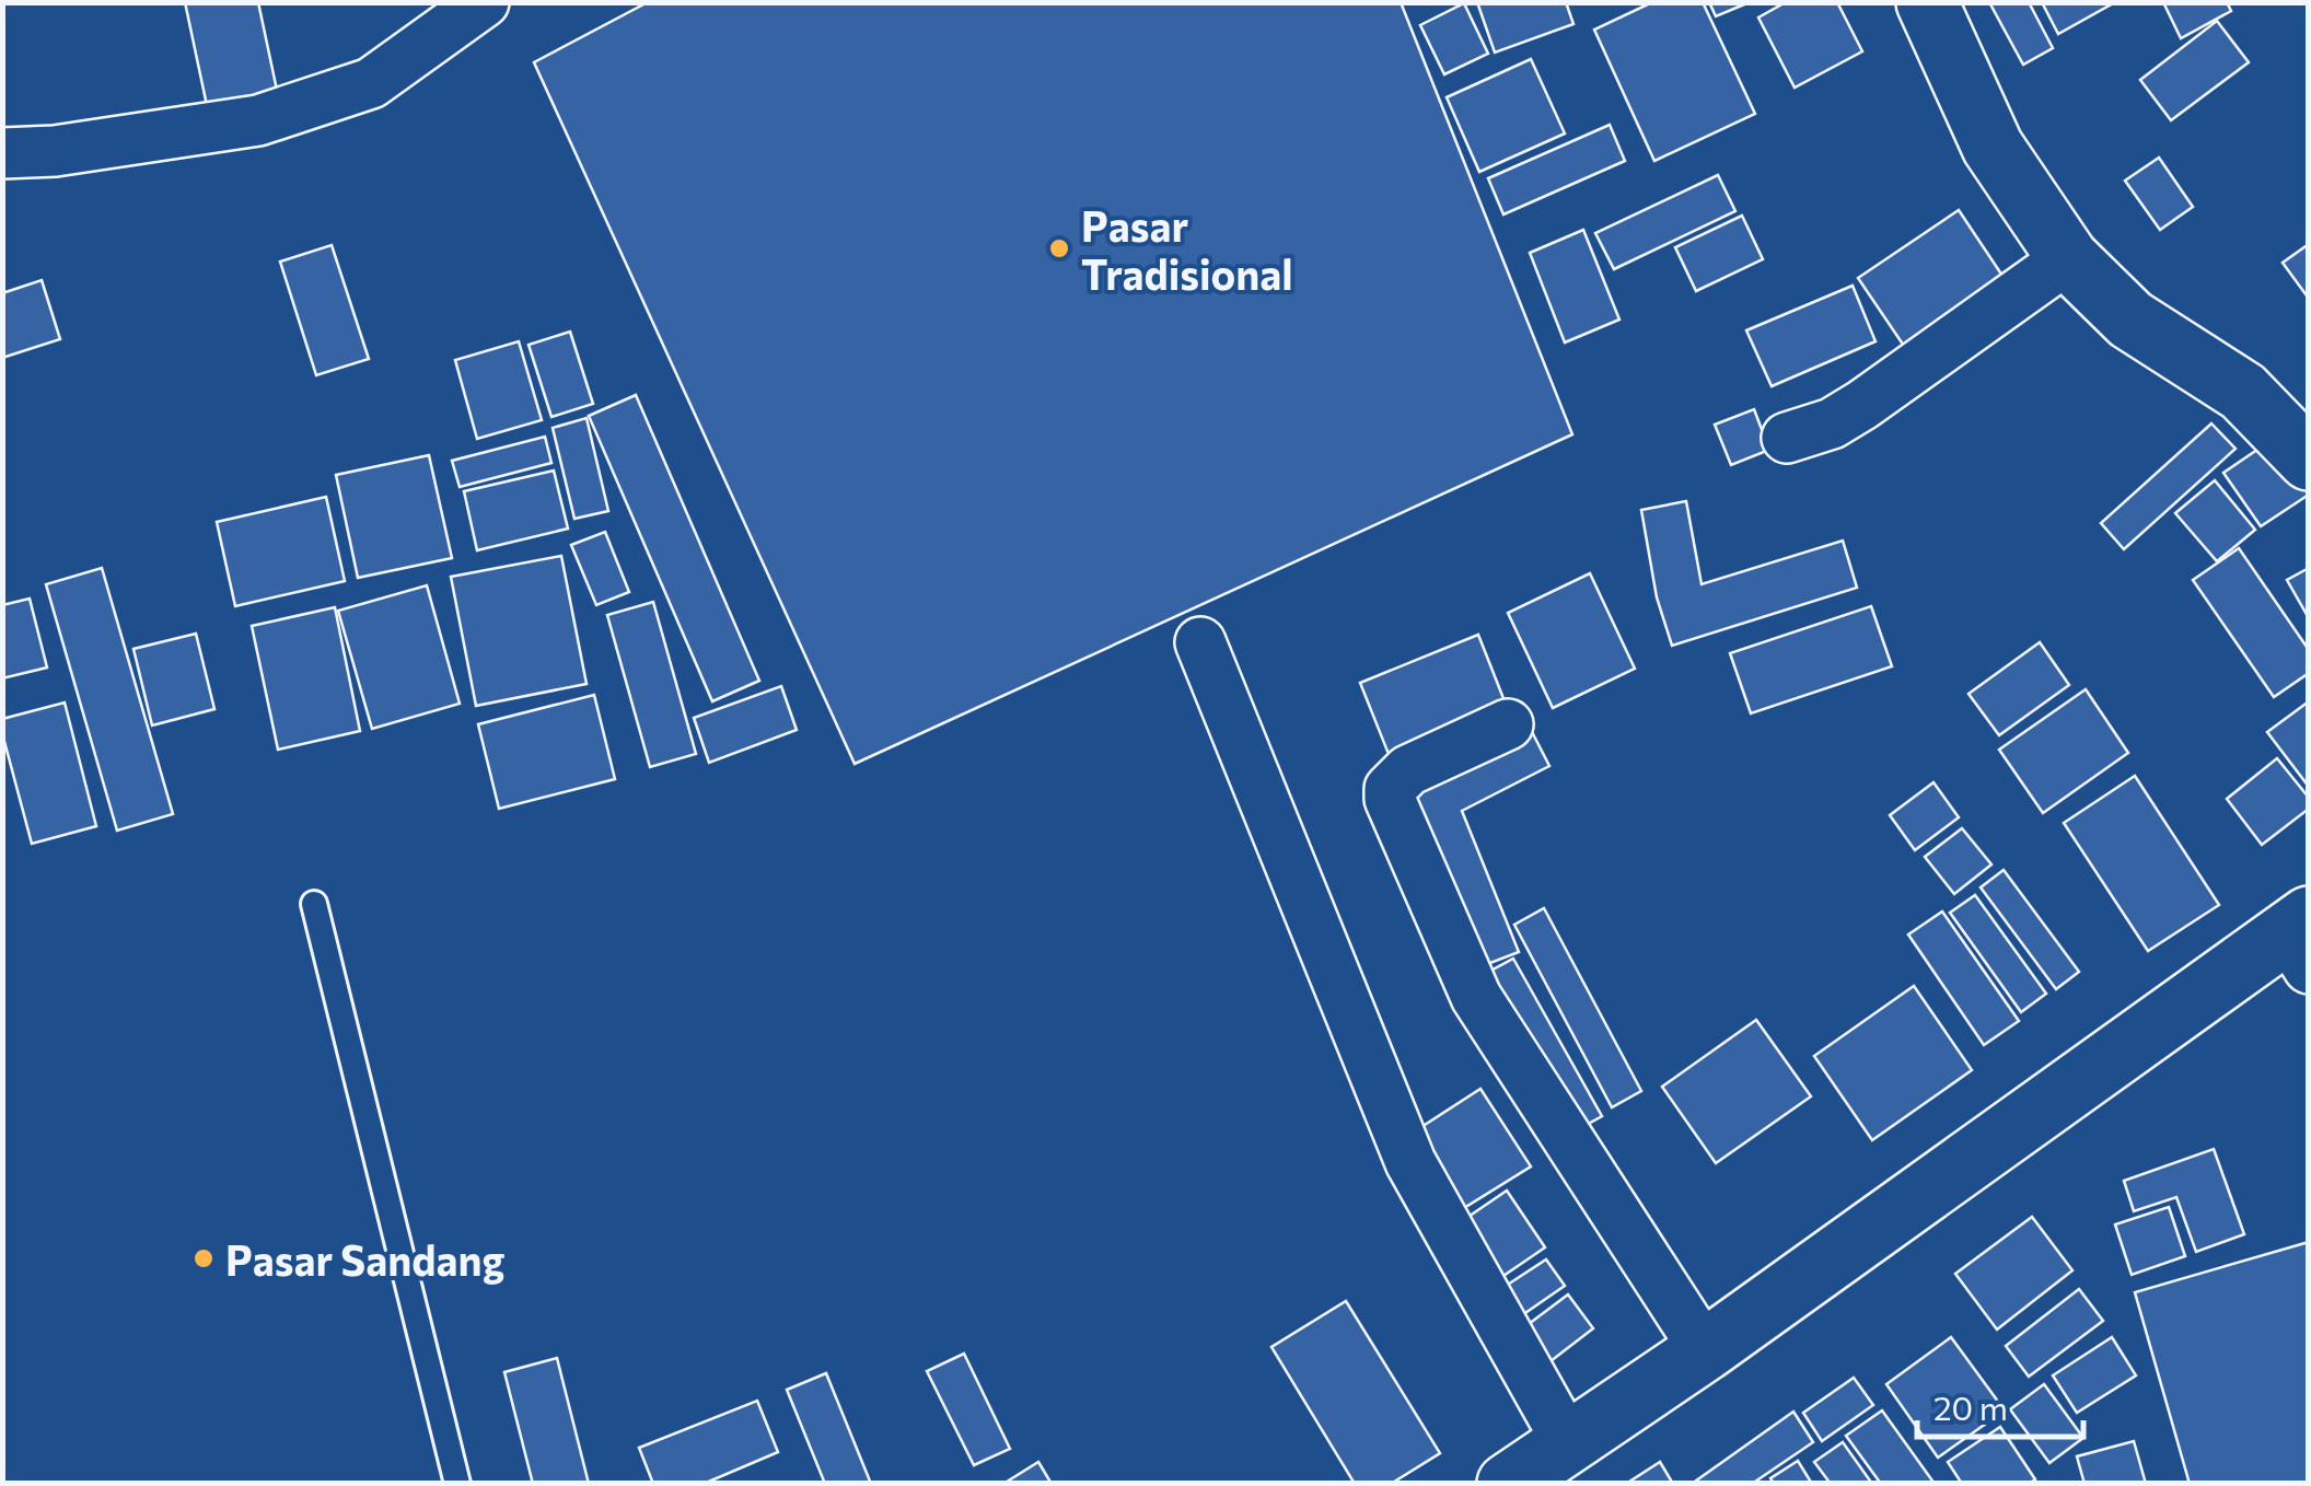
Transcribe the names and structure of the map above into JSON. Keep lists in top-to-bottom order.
{
  "places": ["Pasar Tradisional", "Pasar Sandang"],
  "scale_bar": "20 m"
}
